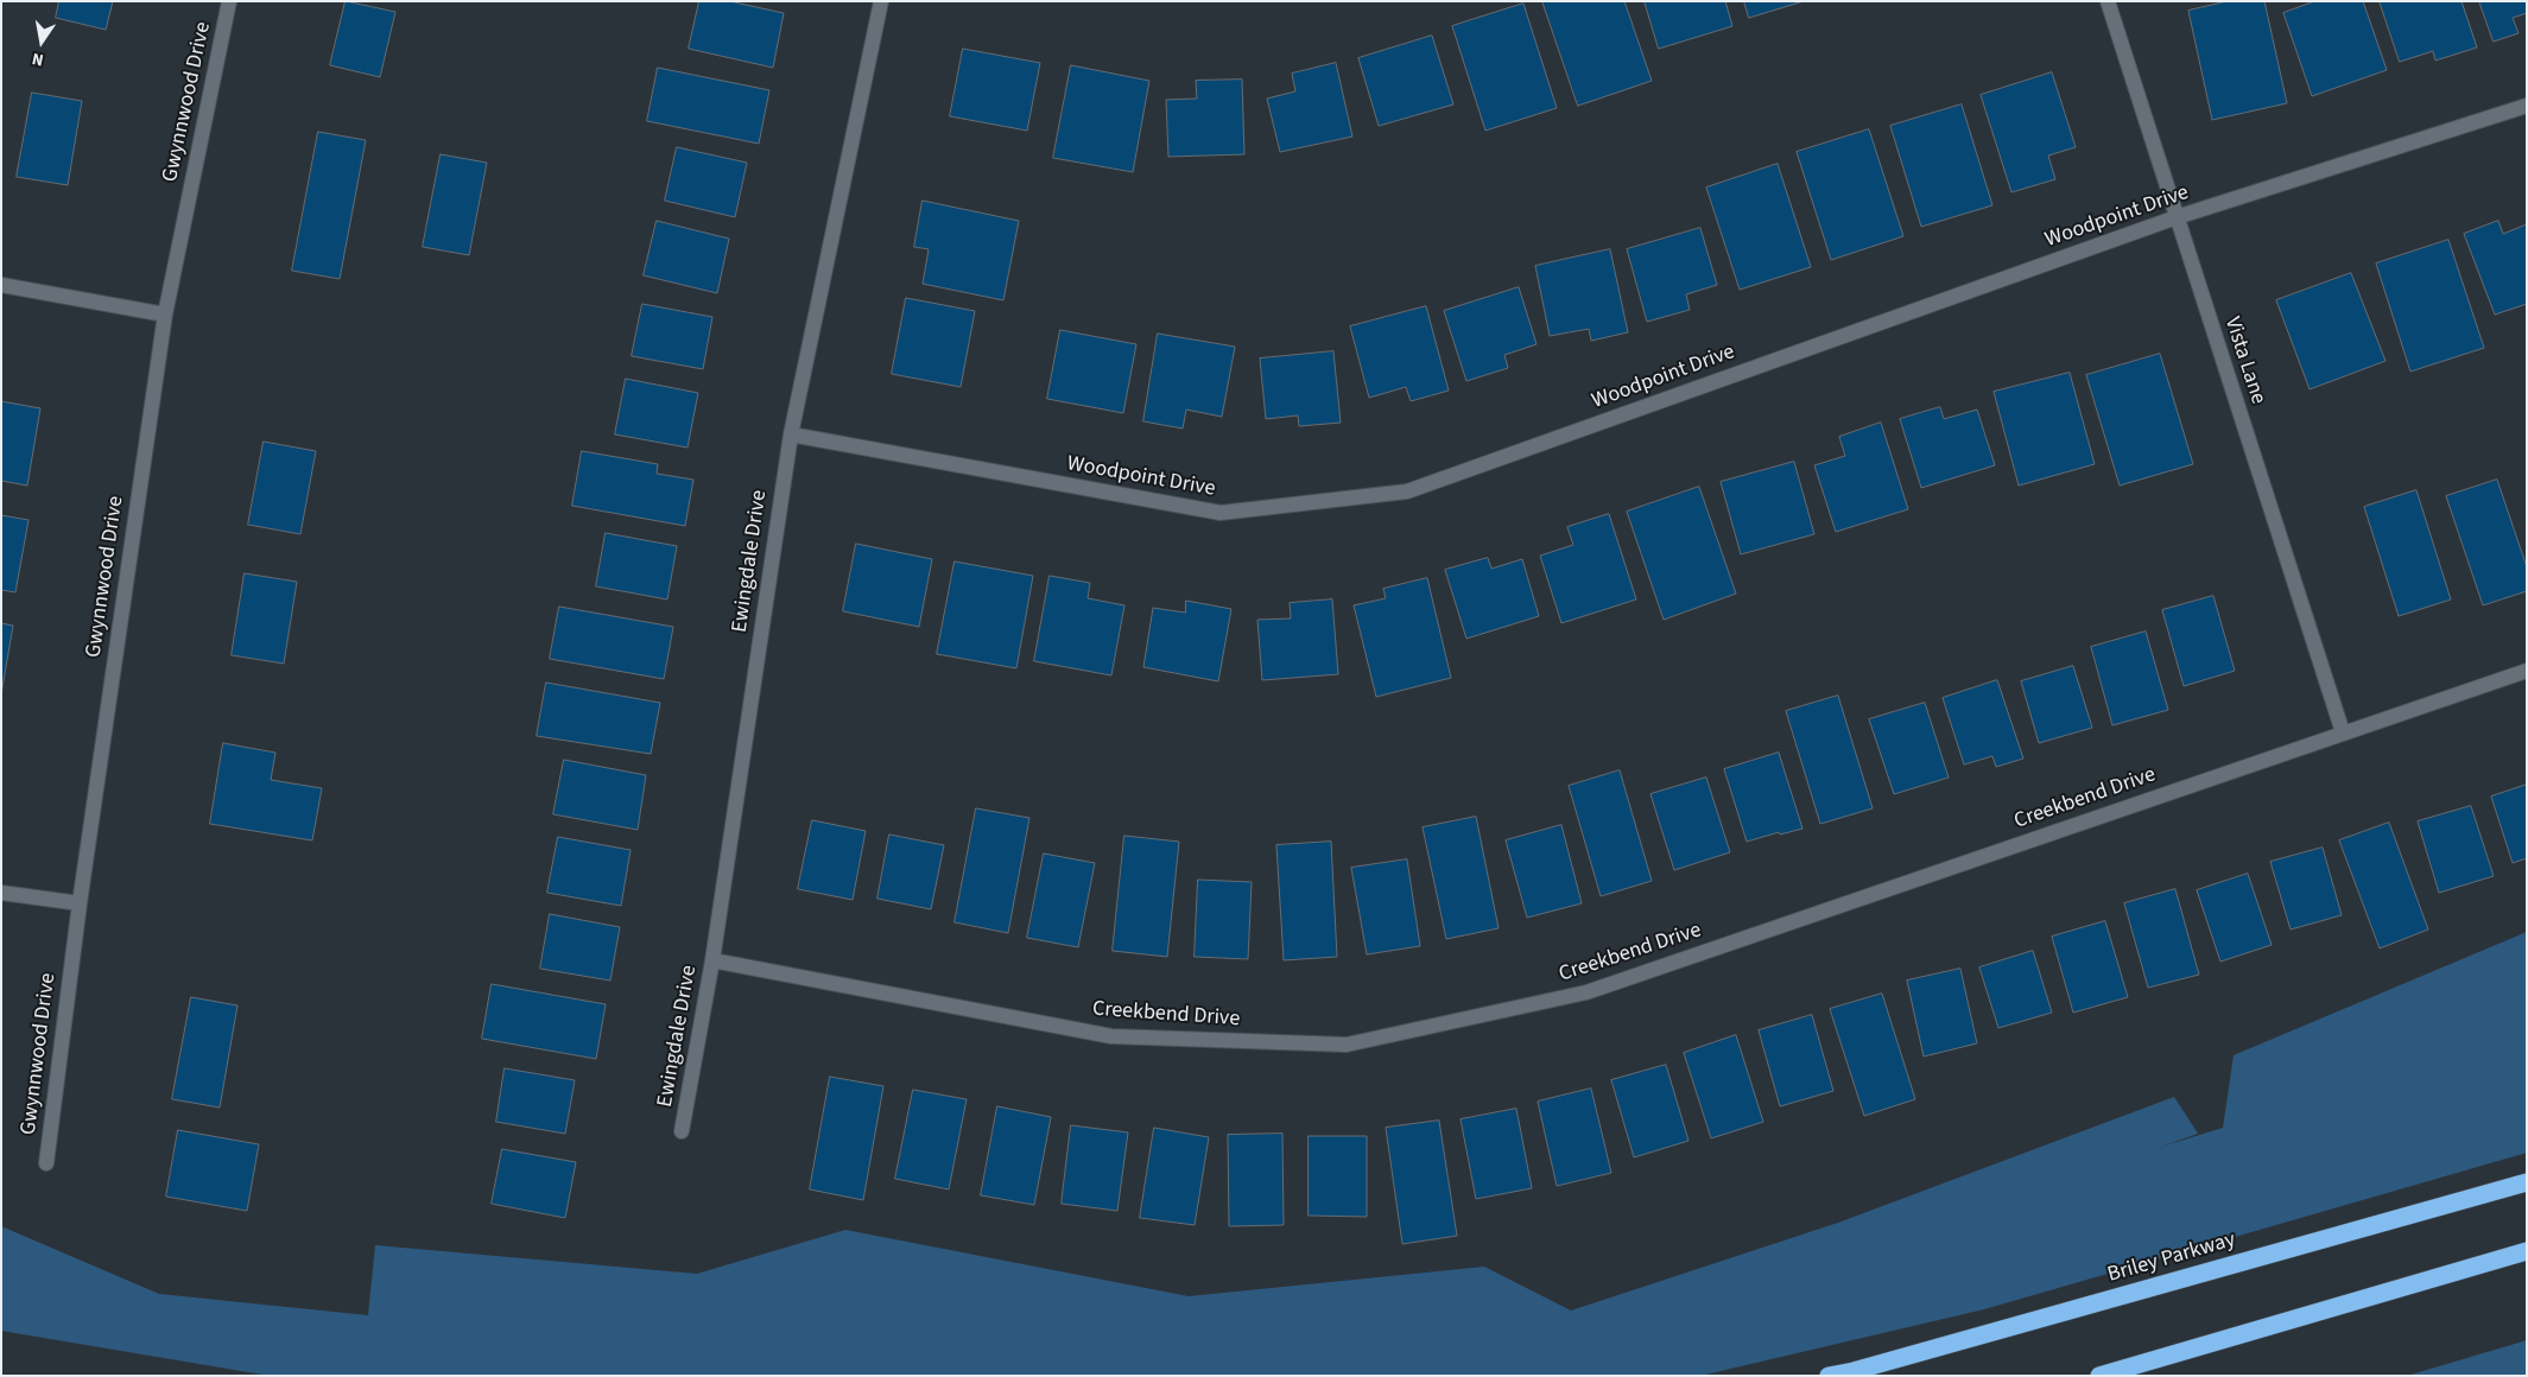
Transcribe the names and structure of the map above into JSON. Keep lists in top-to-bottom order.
{
  "streets": {
    "highway": ["Briley Parkway"],
    "street": [
      "Gwynnwood Drive",
      "Woodpoint Drive",
      "Vista Lane",
      "Ewingdale Drive",
      "Creekbend Drive"
    ]
  },
  "crossings": [
    ["Woodpoint Drive", "Vista Lane"],
    ["Woodpoint Drive", "Ewingdale Drive"],
    ["Vista Lane", "Creekbend Drive"],
    ["Ewingdale Drive", "Creekbend Drive"]
  ],
  "north": "bottom"
}
